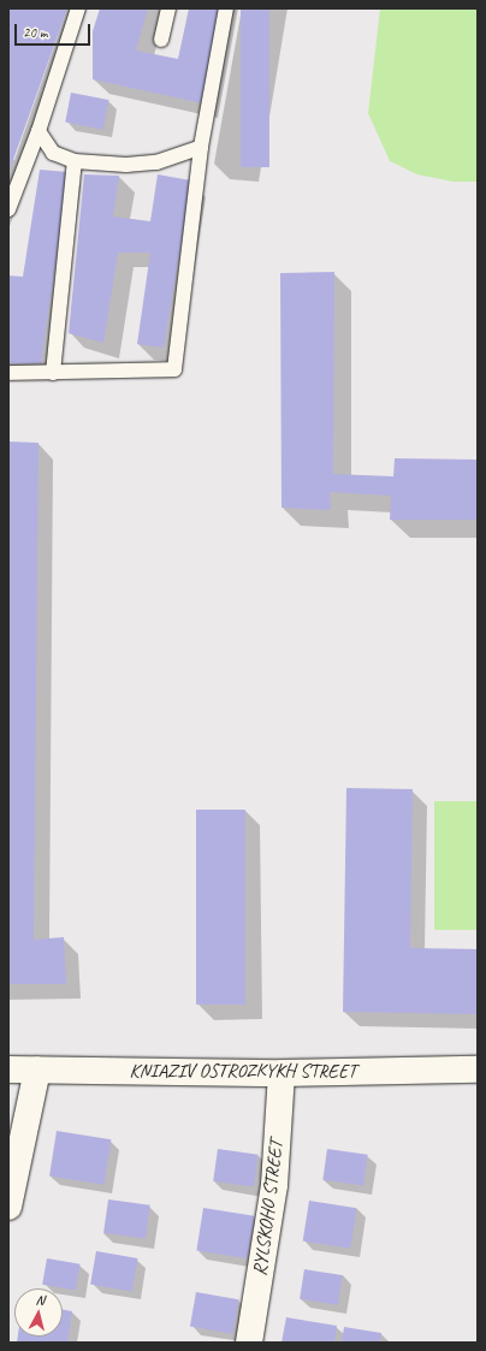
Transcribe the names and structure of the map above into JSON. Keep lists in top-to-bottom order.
{
  "streets": {
    "street": ["KNIAZIV OSTROZKYKH STREET", "RYLSKOHO STREET"]
  },
  "crossings": [
    ["KNIAZIV OSTROZKYKH STREET", "RYLSKOHO STREET"]
  ],
  "scale_bar": "20 m",
  "north": "top"
}
